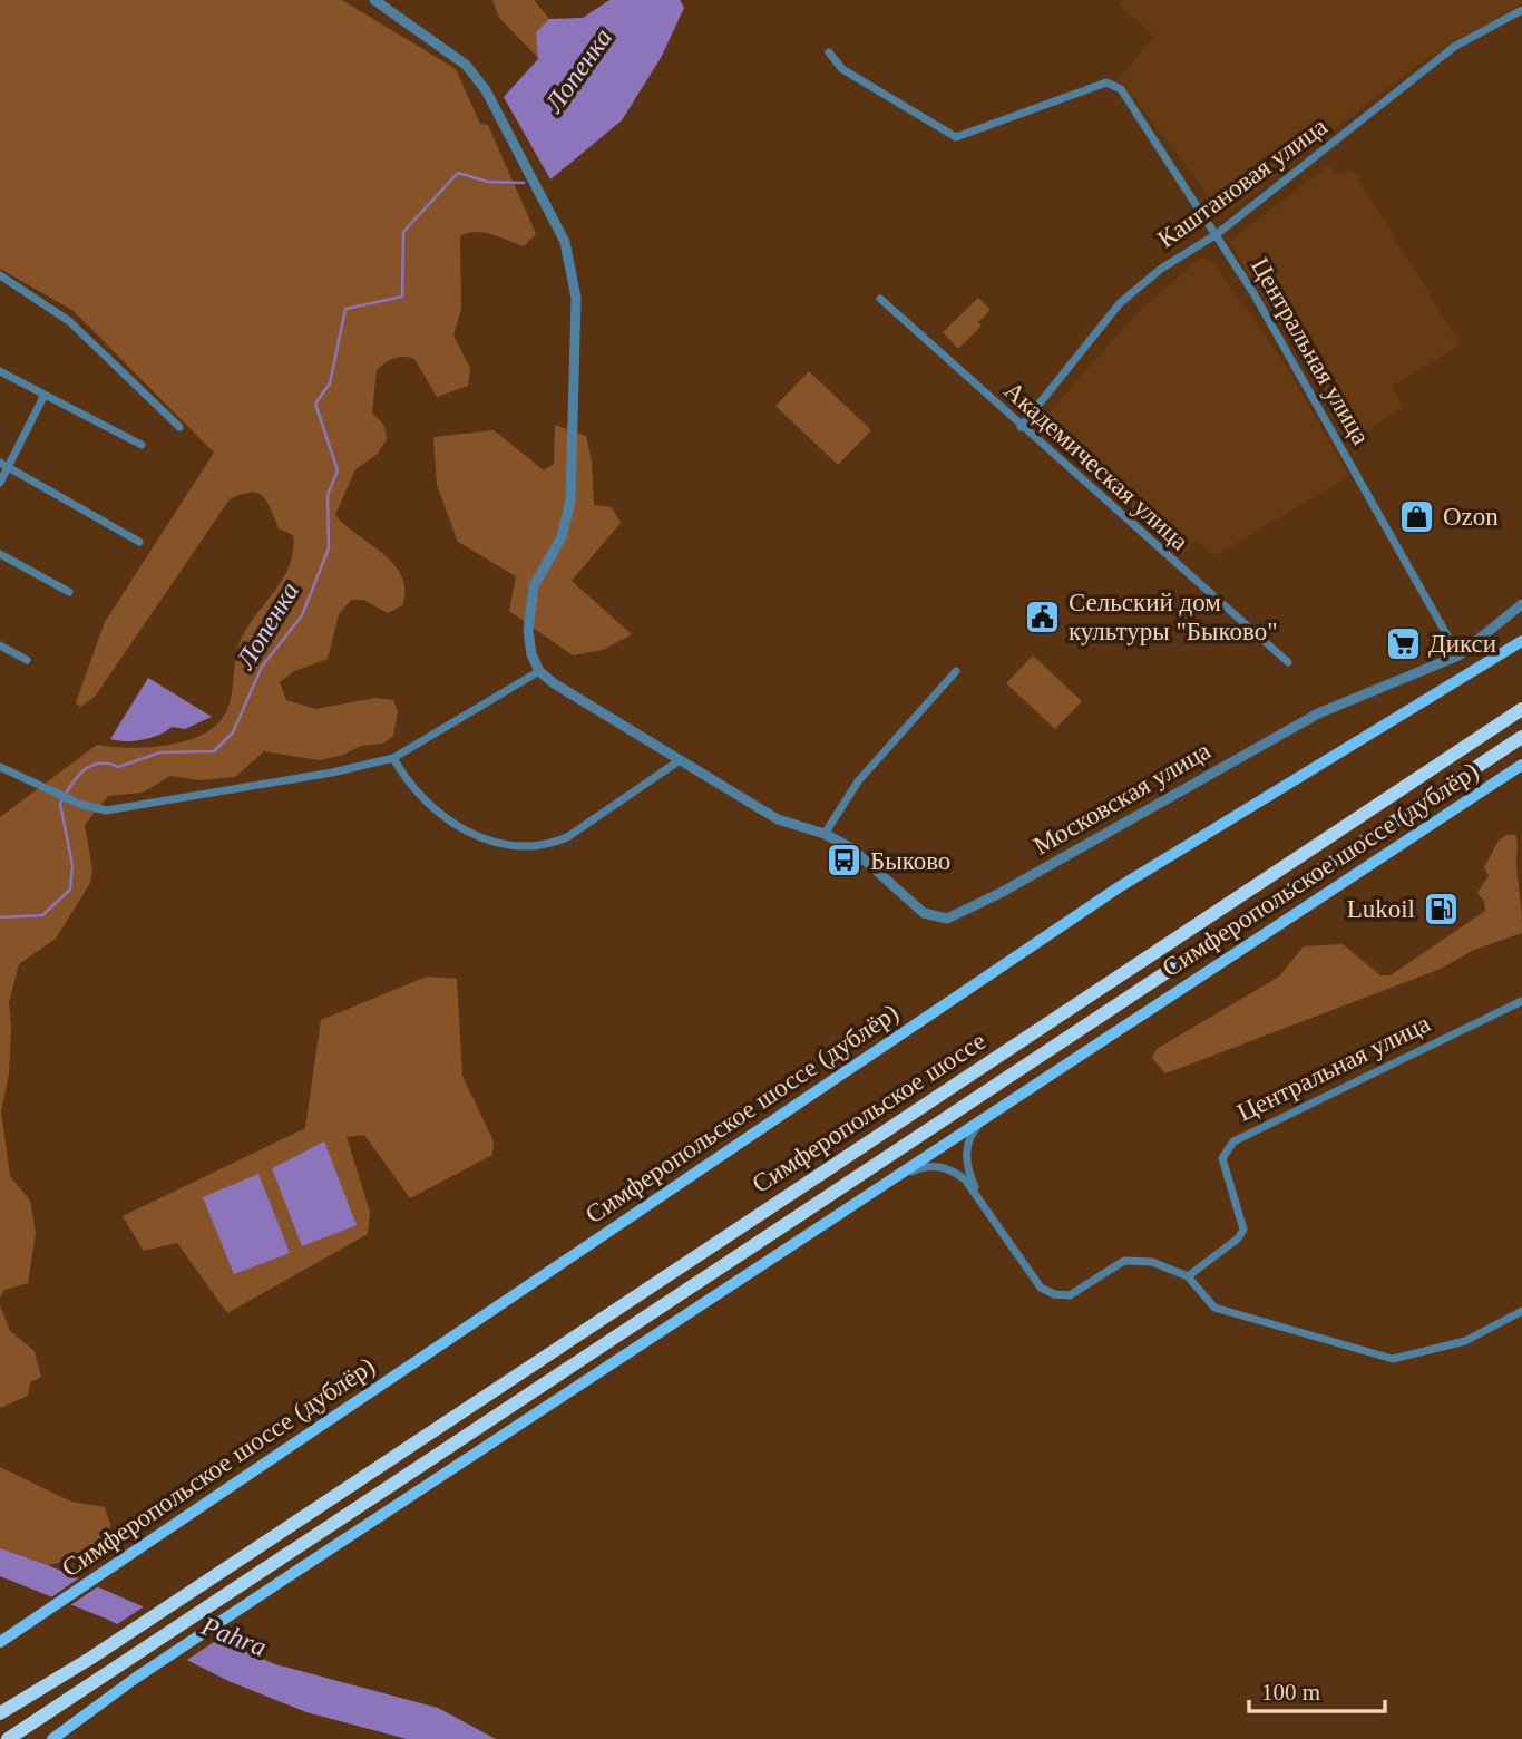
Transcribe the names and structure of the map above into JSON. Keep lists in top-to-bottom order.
{
  "streets": {
    "highway": ["Симферопольское шоссе"],
    "main road": ["Симферопольское шоссе (дублёр)"],
    "street": [
      "Каштановая улица",
      "Центральная улица",
      "Академическая улица",
      "Московская улица"
    ]
  },
  "crossings": [
    ["Каштановая улица", "Центральная улица"],
    ["Каштановая улица", "Академическая улица"],
    ["Центральная улица", "Московская улица"]
  ],
  "water": ["Лопенка", "Pahra"],
  "places": {
    "shop": ["Ozon"],
    "public building": ["Сельский дом культуры \"Быково\""],
    "supermarket": ["Дикси"],
    "bus stop": ["Быково"],
    "fuel station": ["Lukoil"]
  },
  "scale_bar": "100 m"
}
